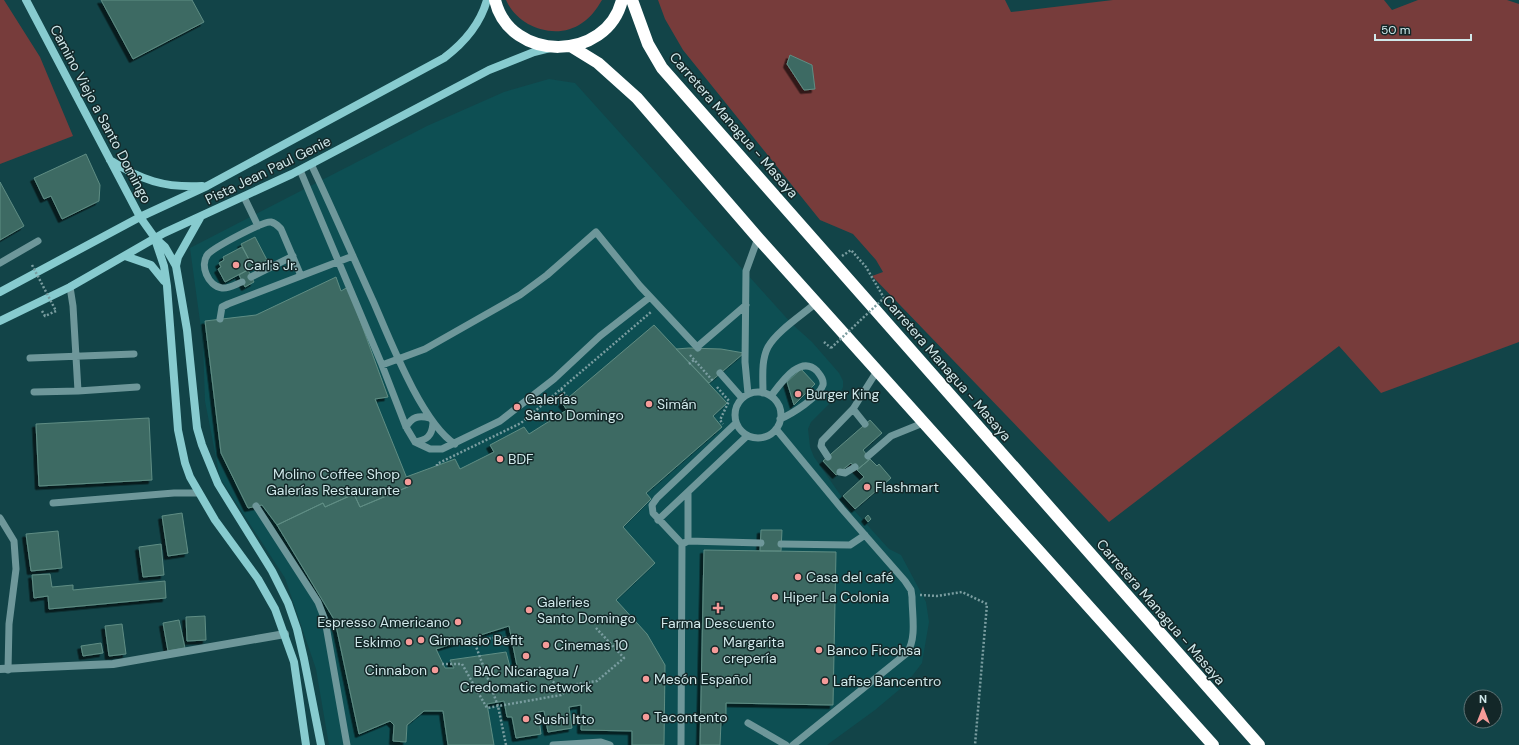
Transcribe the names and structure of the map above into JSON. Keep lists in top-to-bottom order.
{
  "streets": {
    "highway": ["Carretera Managua - Masaya"],
    "main road": ["Camino Viejo a Santo Domingo", "Pista Jean Paul Genie"]
  },
  "crossings": [
    ["Camino Viejo a Santo Domingo", "Pista Jean Paul Genie"]
  ],
  "places": {
    "other": [
      "Carl's Jr.",
      "Burger King",
      "Simán",
      "Galerías Santo Domingo",
      "BDF",
      "Molino Coffee Shop Galerías Restaurante",
      "Flashmart",
      "Casa del café",
      "Hiper La Colonia",
      "Galeries Santo Domingo",
      "Espresso Americano",
      "Gimnasio Befit",
      "Eskimo",
      "Cinemas 10",
      "Margarita crepería",
      "Banco Ficohsa",
      "BAC Nicaragua / Credomatic network",
      "Cinnabon",
      "Mesón Español",
      "Lafise Bancentro",
      "Tacontento",
      "Sushi Itto"
    ],
    "health": ["Farma Descuento"]
  },
  "scale_bar": "50 m",
  "north": "top"
}
